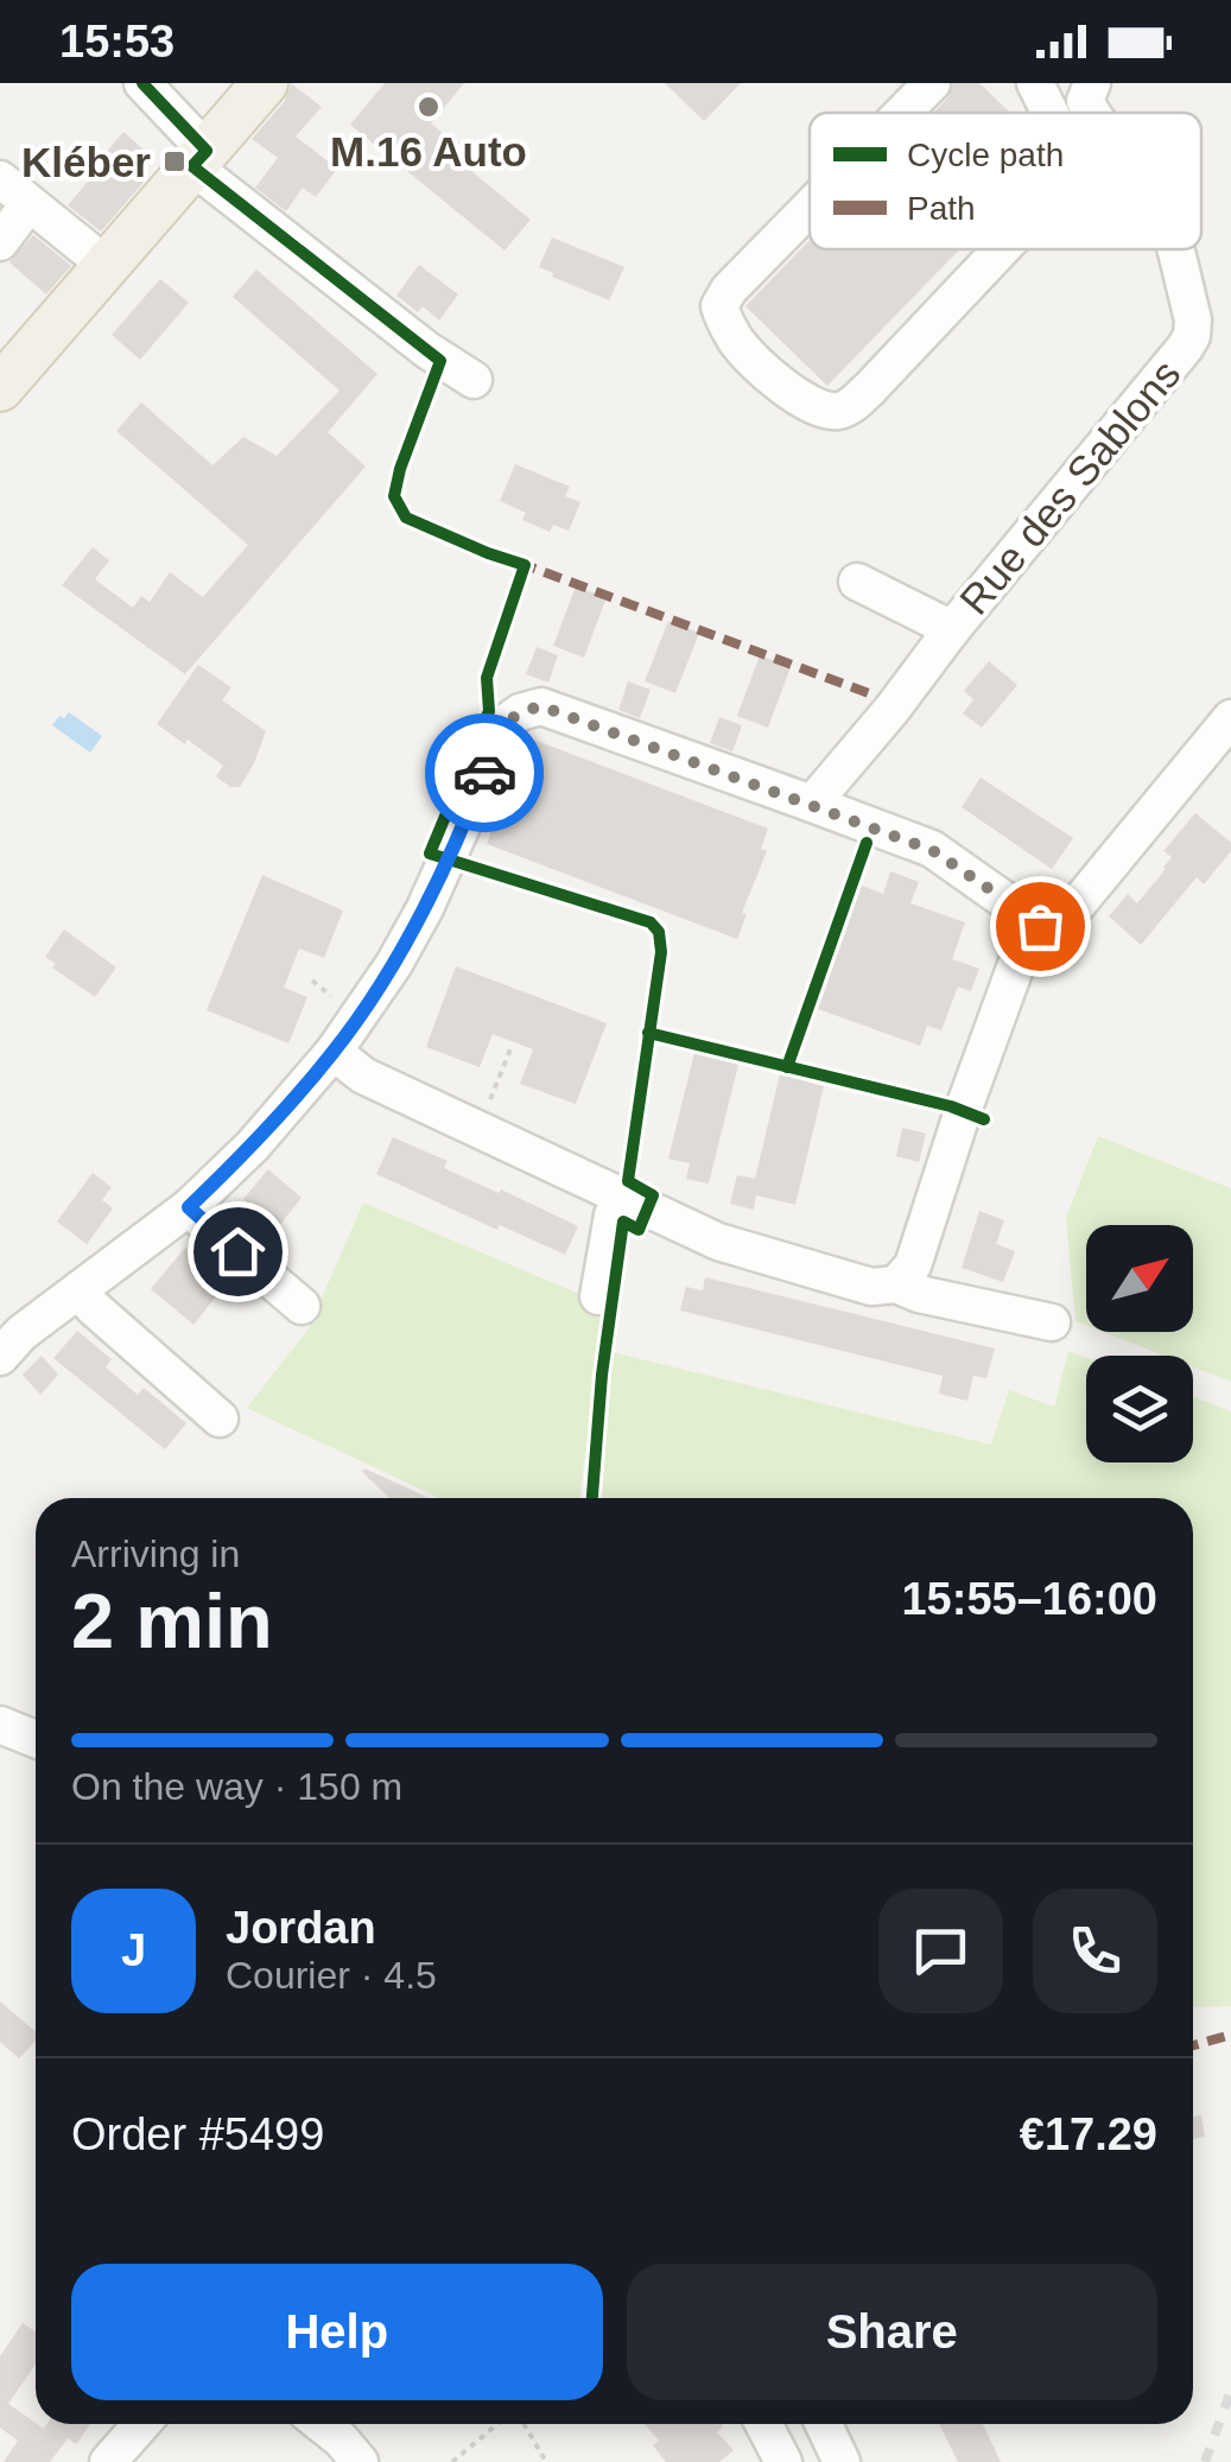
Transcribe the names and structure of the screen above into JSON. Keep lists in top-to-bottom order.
{
  "streets": {
    "street": ["Rue des Sablons"]
  },
  "places": {
    "other": ["M.16 Auto"],
    "transit": ["Kléber"]
  },
  "legend": ["Cycle path", "Path"],
  "north": "top right",
  "page": {
    "status": "15:53",
    "heading": ["2 min", "Arriving in", "15:55–16:00"],
    "panel": [
      "Jordan",
      "Courier · 4.5",
      "Order #5499",
      "€17.29"
    ],
    "bar": "On the way · 150 m",
    "round": "J",
    "buttons": ["Help", "Share"]
  }
}
